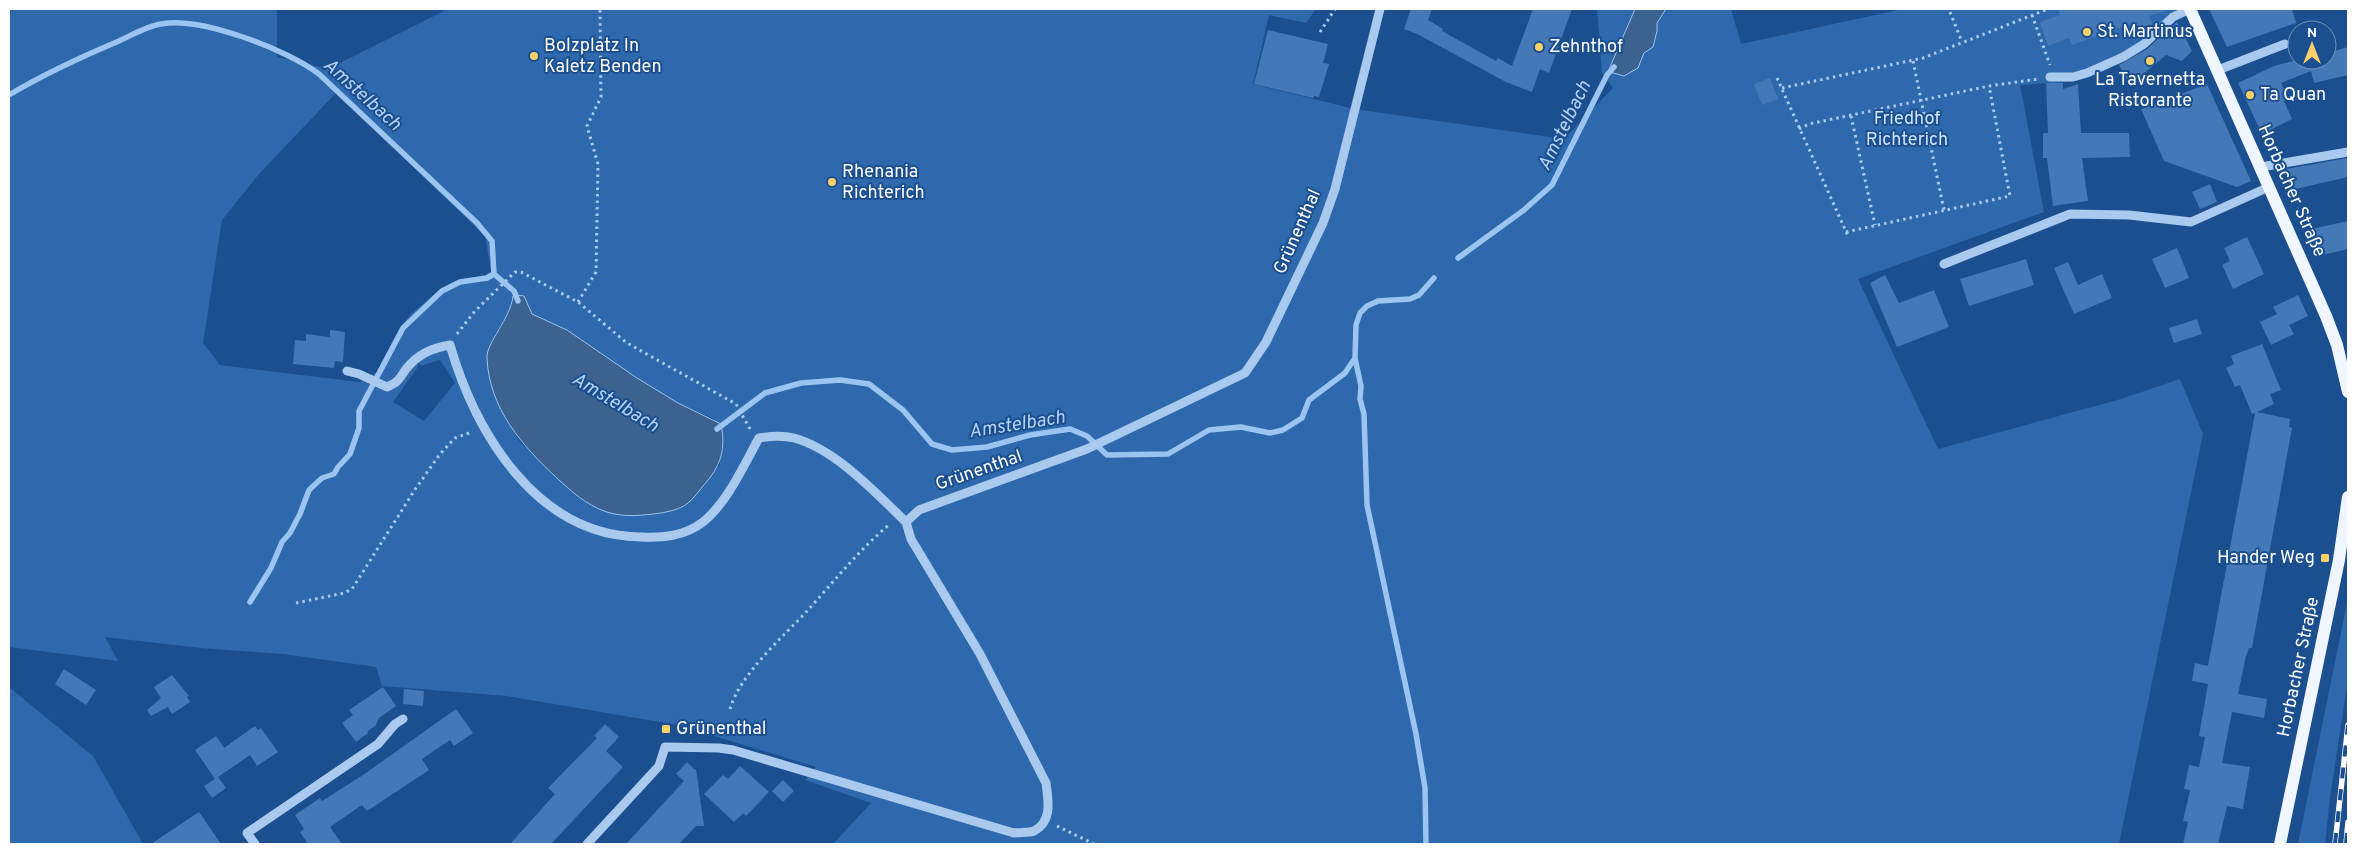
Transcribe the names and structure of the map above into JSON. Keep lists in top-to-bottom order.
{
  "streets": {
    "main road": ["Horbacher Straße"],
    "street": ["Grünenthal"]
  },
  "water": ["Amstelbach"],
  "parks": ["Friedhof Richterich"],
  "places": {
    "other": [
      "St. Martinus",
      "Zehnthof",
      "Bolzplatz In Kaletz Benden",
      "La Tavernetta Ristorante",
      "Ta Quan",
      "Rhenania Richterich"
    ],
    "transit": ["Hander Weg", "Grünenthal"]
  },
  "north": "top"
}
